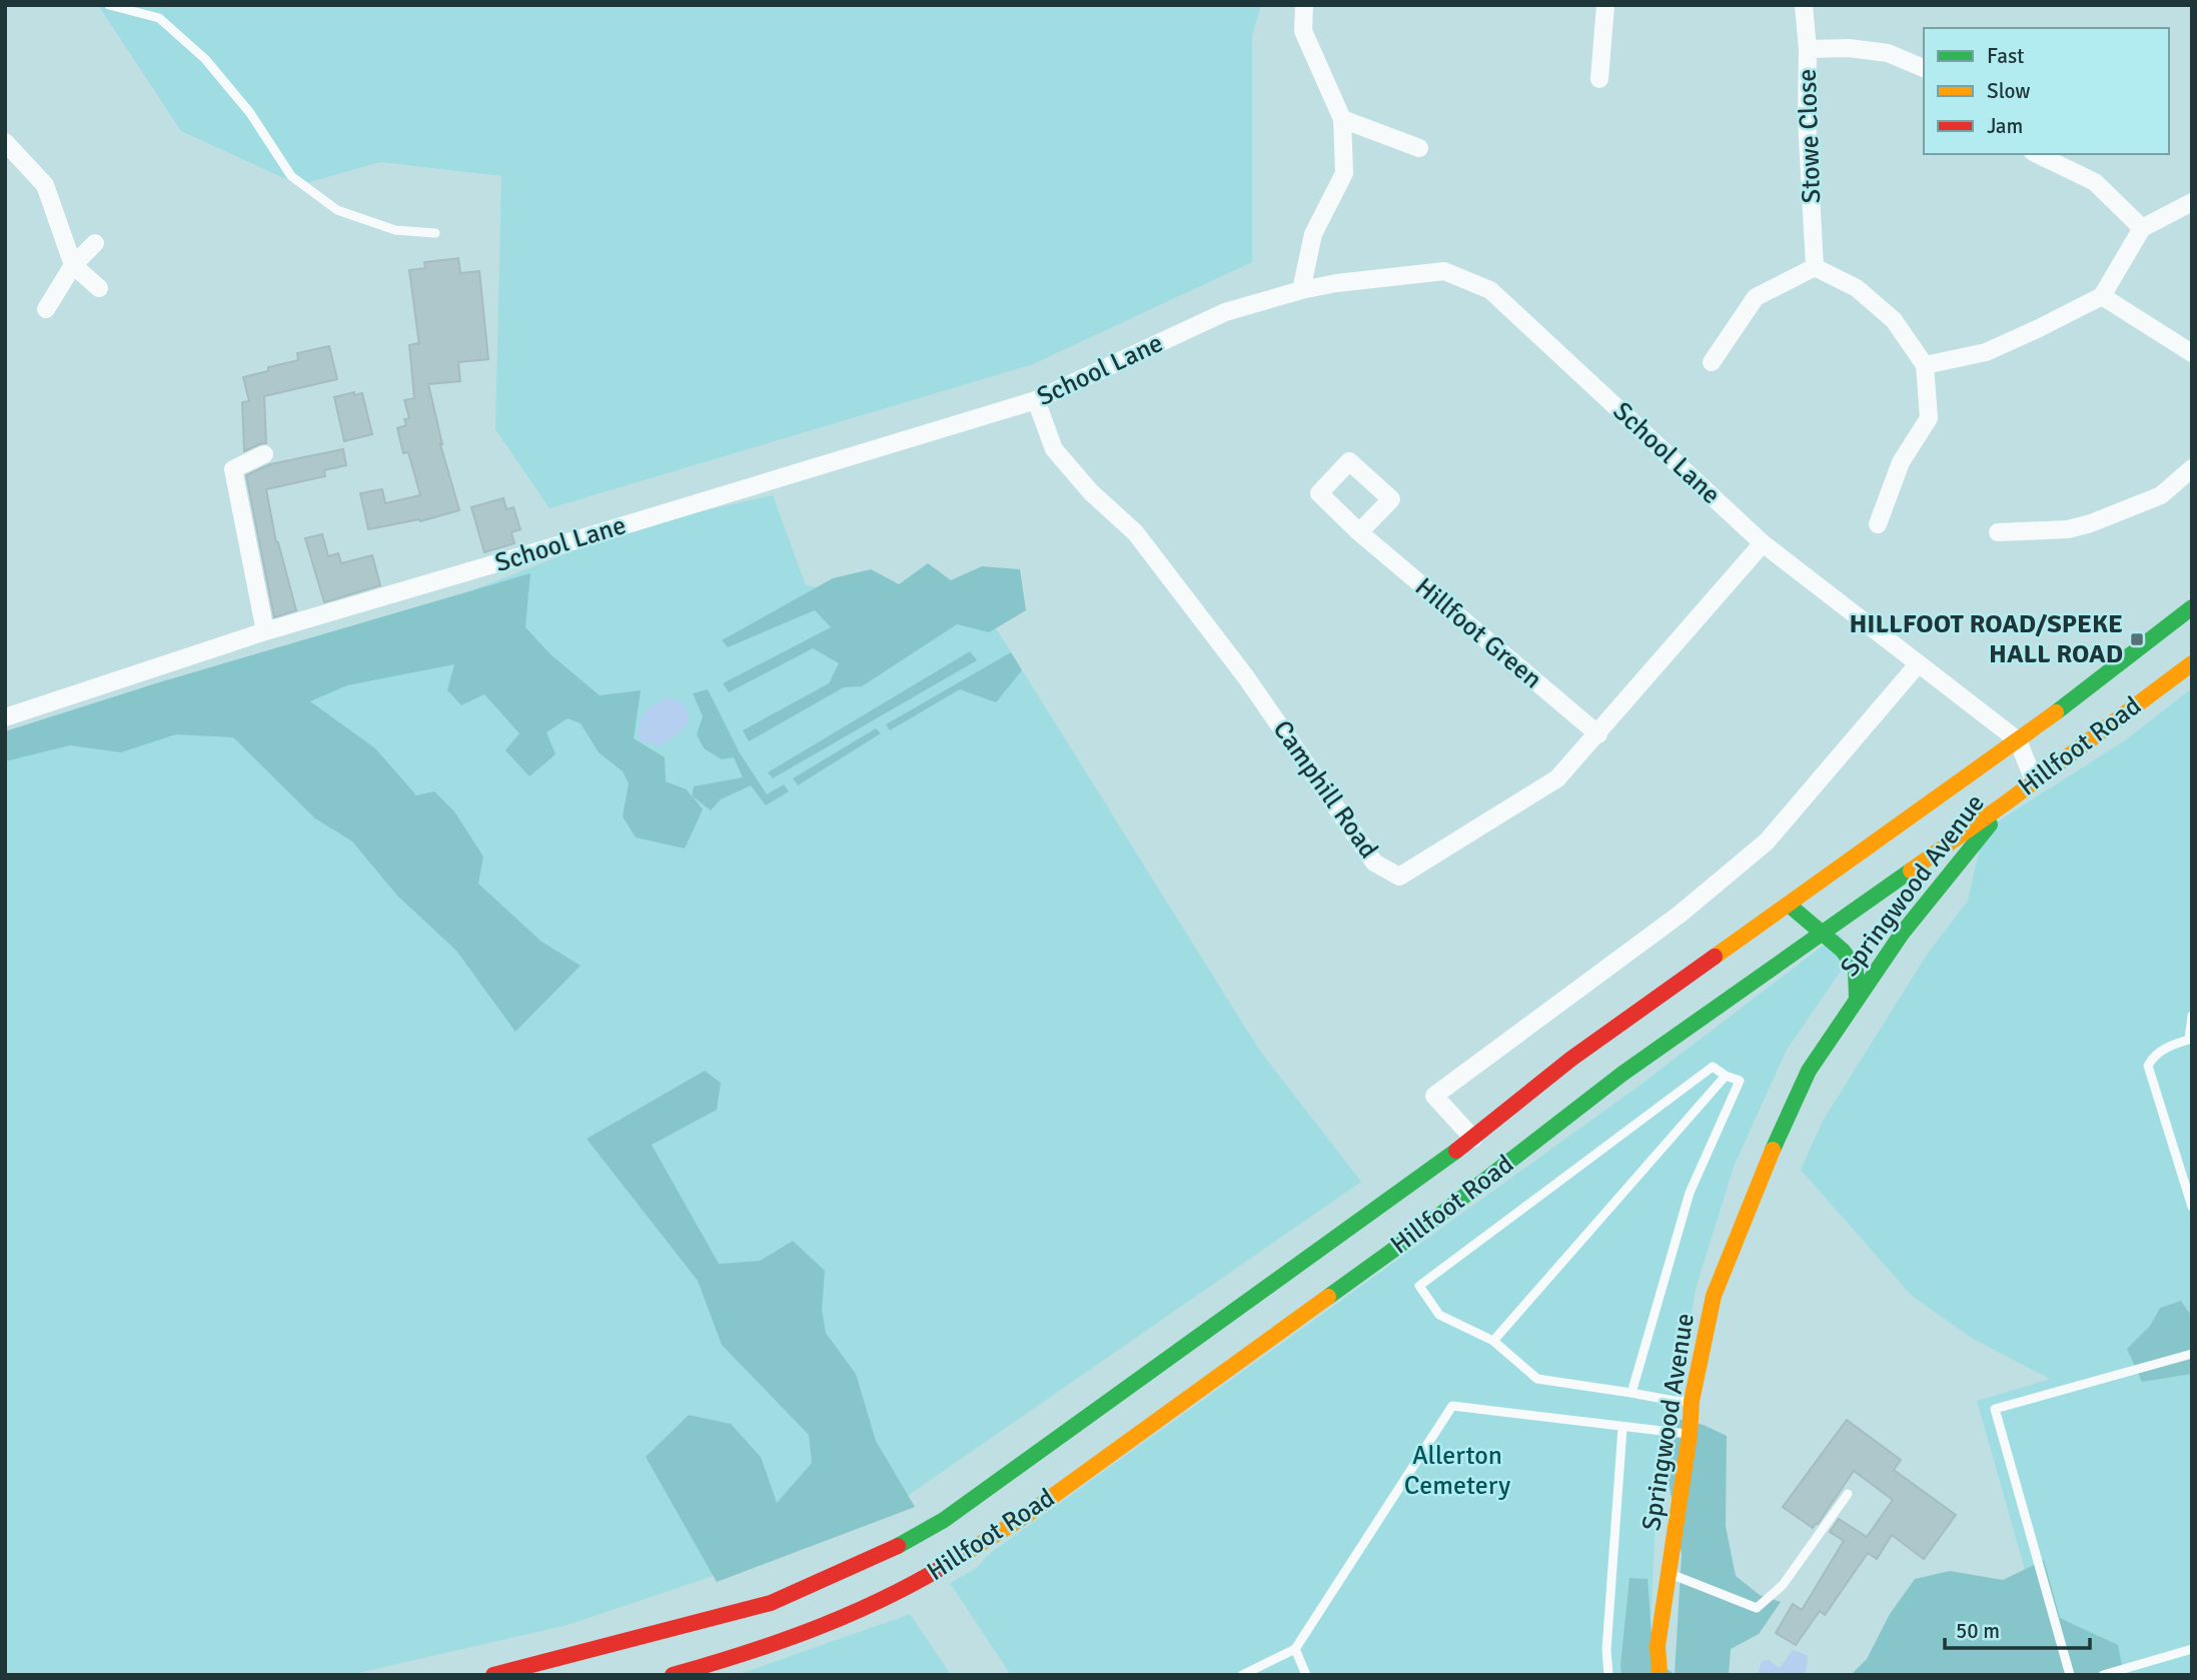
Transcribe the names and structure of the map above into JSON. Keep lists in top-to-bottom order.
{
  "streets": {
    "main road": ["Hillfoot Road", "Springwood Avenue"],
    "street": [
      "Stowe Close",
      "School Lane",
      "Hillfoot Green",
      "Camphill Road"
    ]
  },
  "crossings": [
    ["School Lane", "Hillfoot Road"],
    ["School Lane", "Camphill Road"],
    ["Hillfoot Green", "Camphill Road"],
    ["Hillfoot Road", "Springwood Avenue"]
  ],
  "parks": ["Allerton Cemetery"],
  "places": {
    "transit": ["HILLFOOT ROAD/SPEKE HALL ROAD"]
  },
  "legend": ["Fast", "Slow", "Jam"],
  "scale_bar": "50 m"
}
